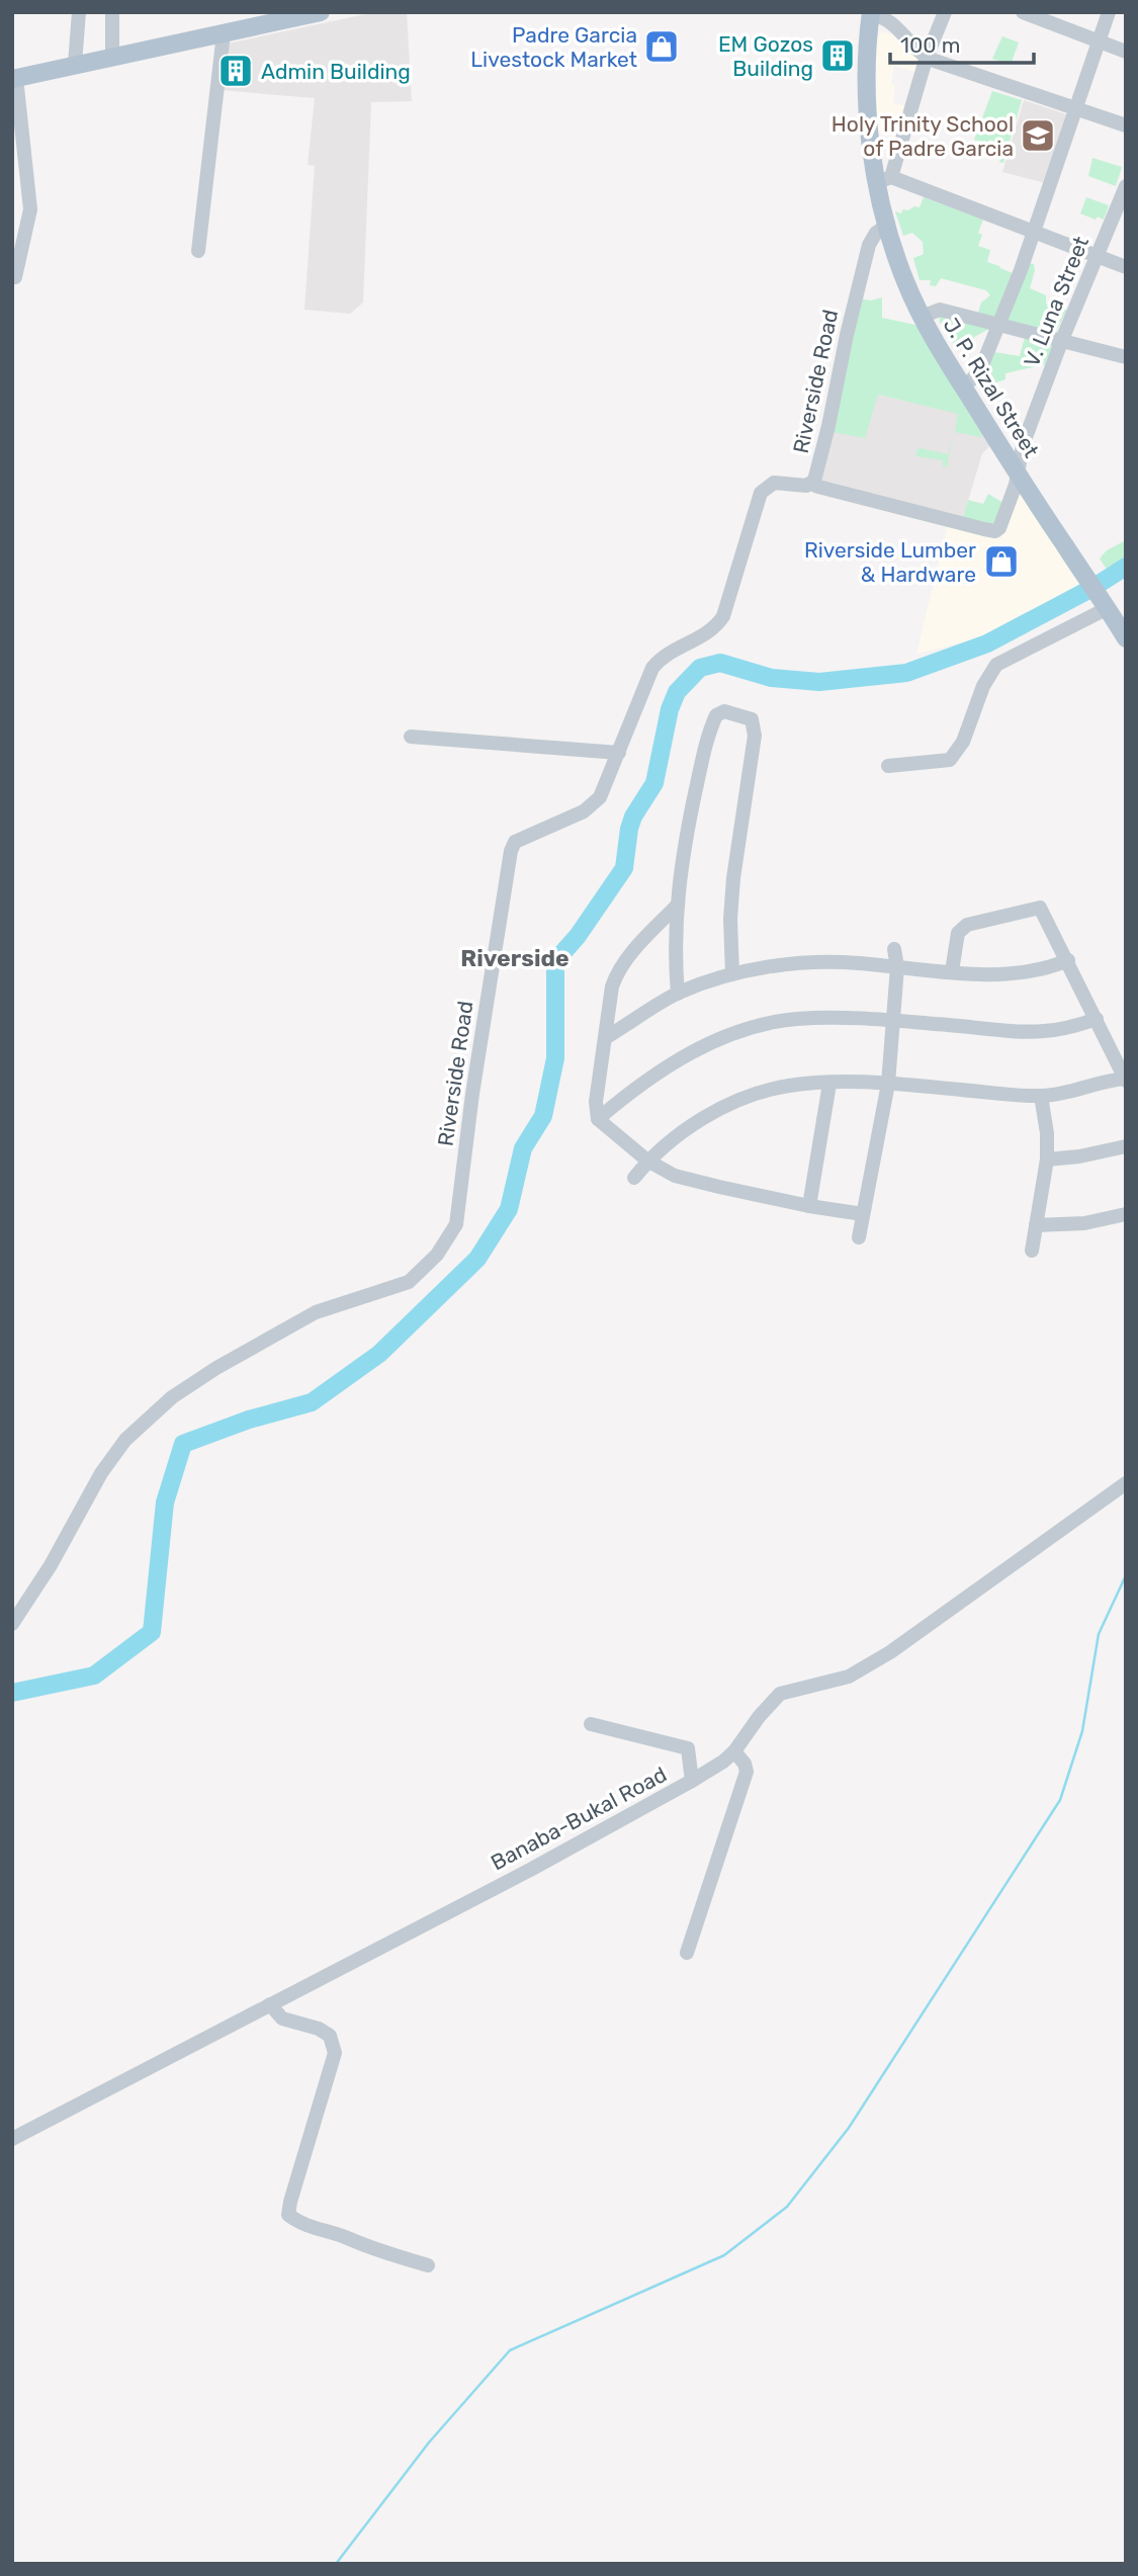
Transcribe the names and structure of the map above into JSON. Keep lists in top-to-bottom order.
{
  "streets": {
    "main road": ["J. P. Rizal Street"],
    "street": ["V. Luna Street", "Riverside Road", "Banaba-Bukal Road"]
  },
  "crossings": [
    ["V. Luna Street", "Riverside Road"],
    ["V. Luna Street", "J. P. Rizal Street"],
    ["Riverside Road", "J. P. Rizal Street"]
  ],
  "districts": ["Riverside"],
  "places": {
    "shop": ["Padre Garcia Livestock Market", "Riverside Lumber & Hardware"],
    "building": ["EM Gozos Building", "Admin Building"],
    "school or university": ["Holy Trinity School of Padre Garcia"]
  },
  "scale_bar": "100 m"
}
